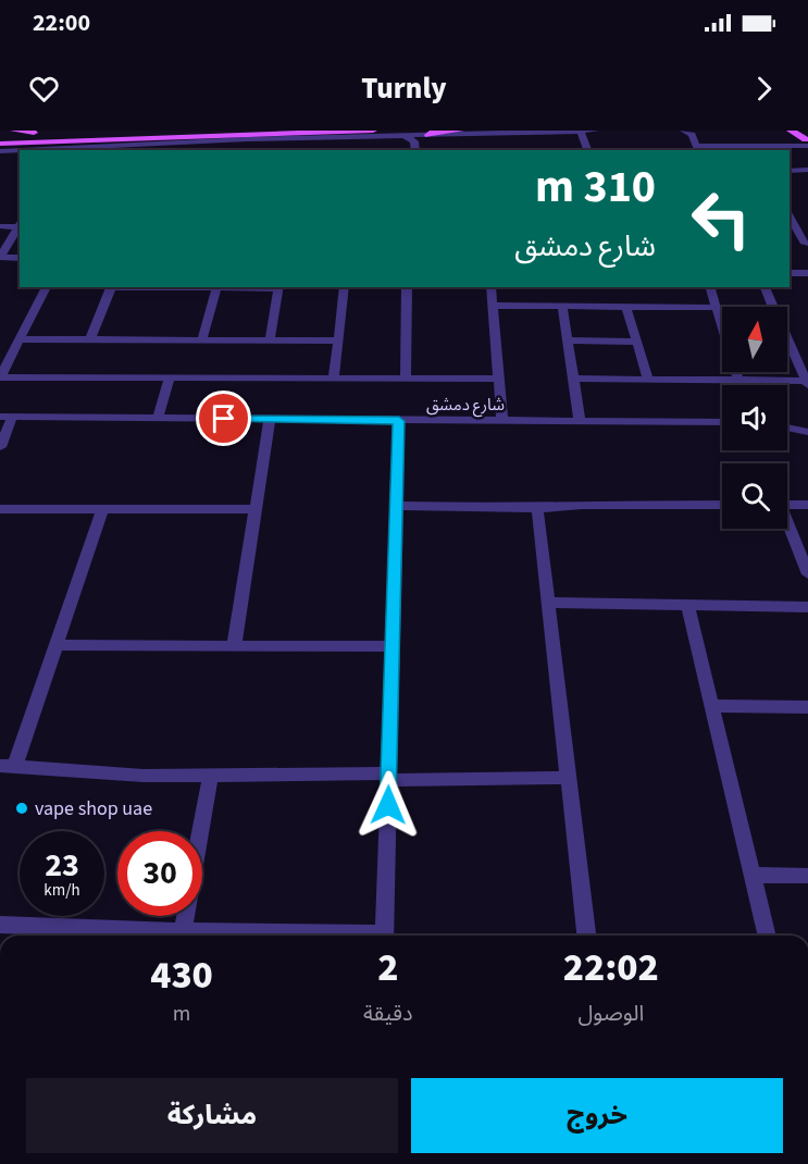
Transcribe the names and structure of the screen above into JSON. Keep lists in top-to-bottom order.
{
  "streets": {
    "street": ["شارع دمشق"]
  },
  "places": ["vape shop uae"],
  "north": "top",
  "page": {
    "status": "22:00",
    "header": "Turnly",
    "turn": ["310 m", "شارع دمشق"],
    "speed": "23 km/h",
    "limit": "30",
    "eta": [
      "22:02",
      "الوصول",
      "2",
      "دقيقة",
      "430",
      "m"
    ],
    "buttons": ["خروج", "مشاركة"]
  }
}
